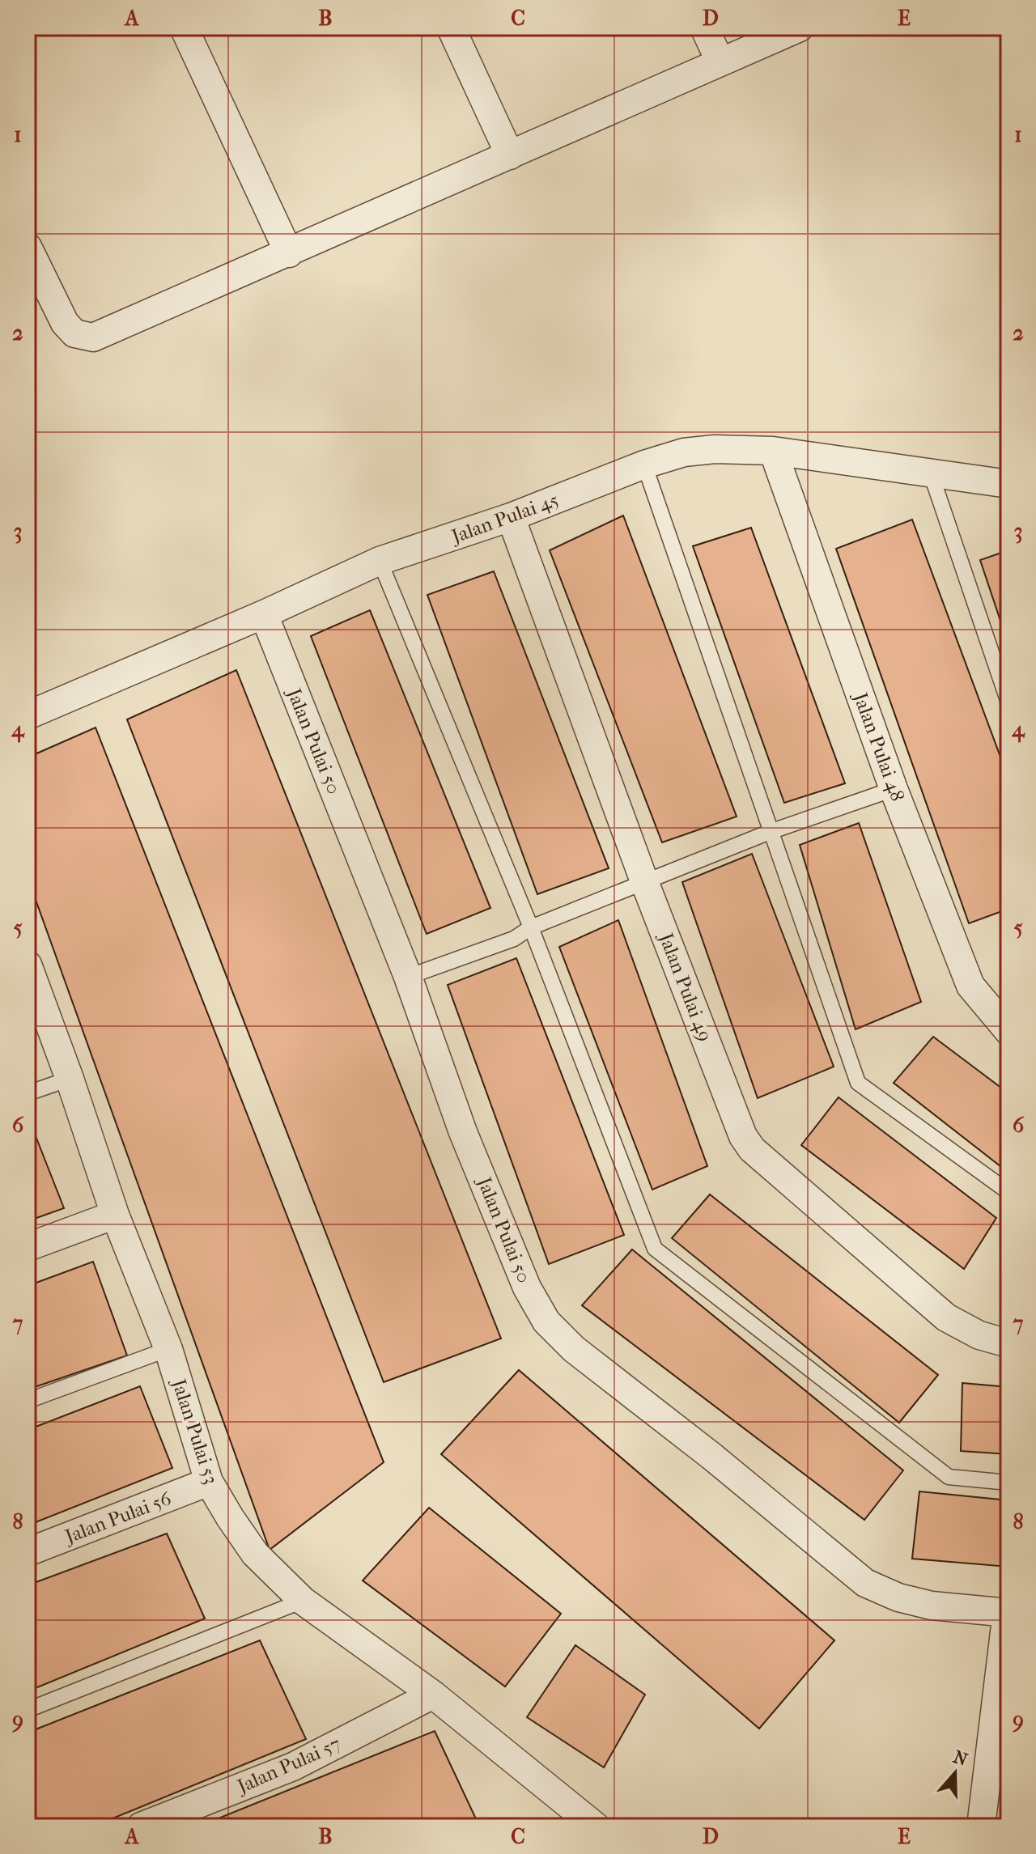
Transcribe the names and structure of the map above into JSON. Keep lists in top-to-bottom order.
{
  "streets": {
    "street": [
      "Jalan Pulai 45",
      "Jalan Pulai 50",
      "Jalan Pulai 48",
      "Jalan Pulai 49",
      "Jalan Pulai 53",
      "Jalan Pulai 56",
      "Jalan Pulai 57"
    ]
  },
  "crossings": [
    ["Jalan Pulai 45", "Jalan Pulai 50"],
    ["Jalan Pulai 45", "Jalan Pulai 48"],
    ["Jalan Pulai 45", "Jalan Pulai 49"],
    ["Jalan Pulai 53", "Jalan Pulai 56"],
    ["Jalan Pulai 53", "Jalan Pulai 57"]
  ],
  "north": "top",
  "grid": {
    "columns": [
      "A",
      "B",
      "C",
      "D",
      "E"
    ],
    "rows": [
      "1",
      "2",
      "3",
      "4",
      "5",
      "6",
      "7",
      "8",
      "9"
    ]
  }
}
